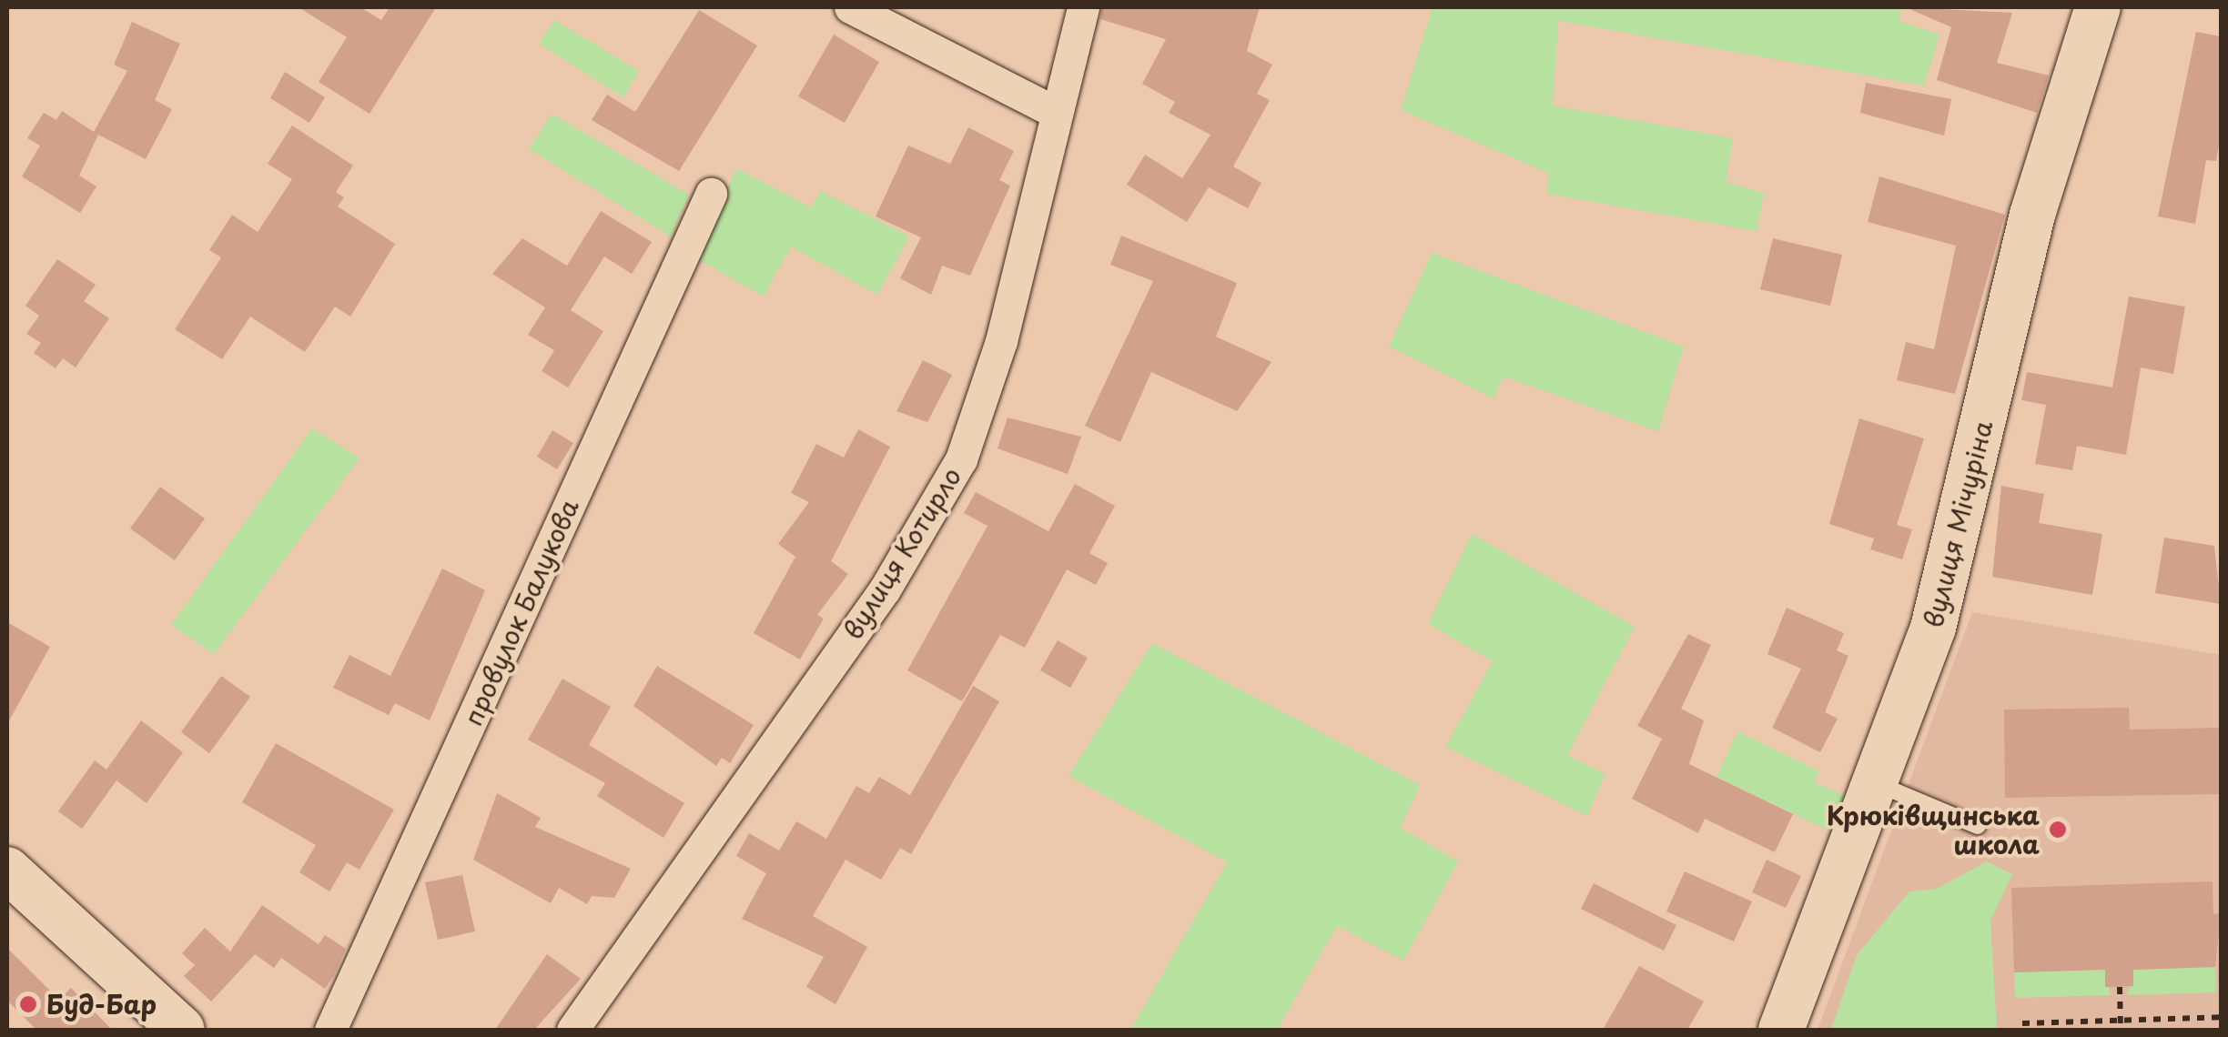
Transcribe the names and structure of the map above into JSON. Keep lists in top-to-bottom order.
{
  "streets": {
    "street": ["вулиця Мічуріна", "вулиця Котирло", "провулок Балукова"]
  },
  "places": ["Крюківщинська школа", "Буд-Бар"]
}
